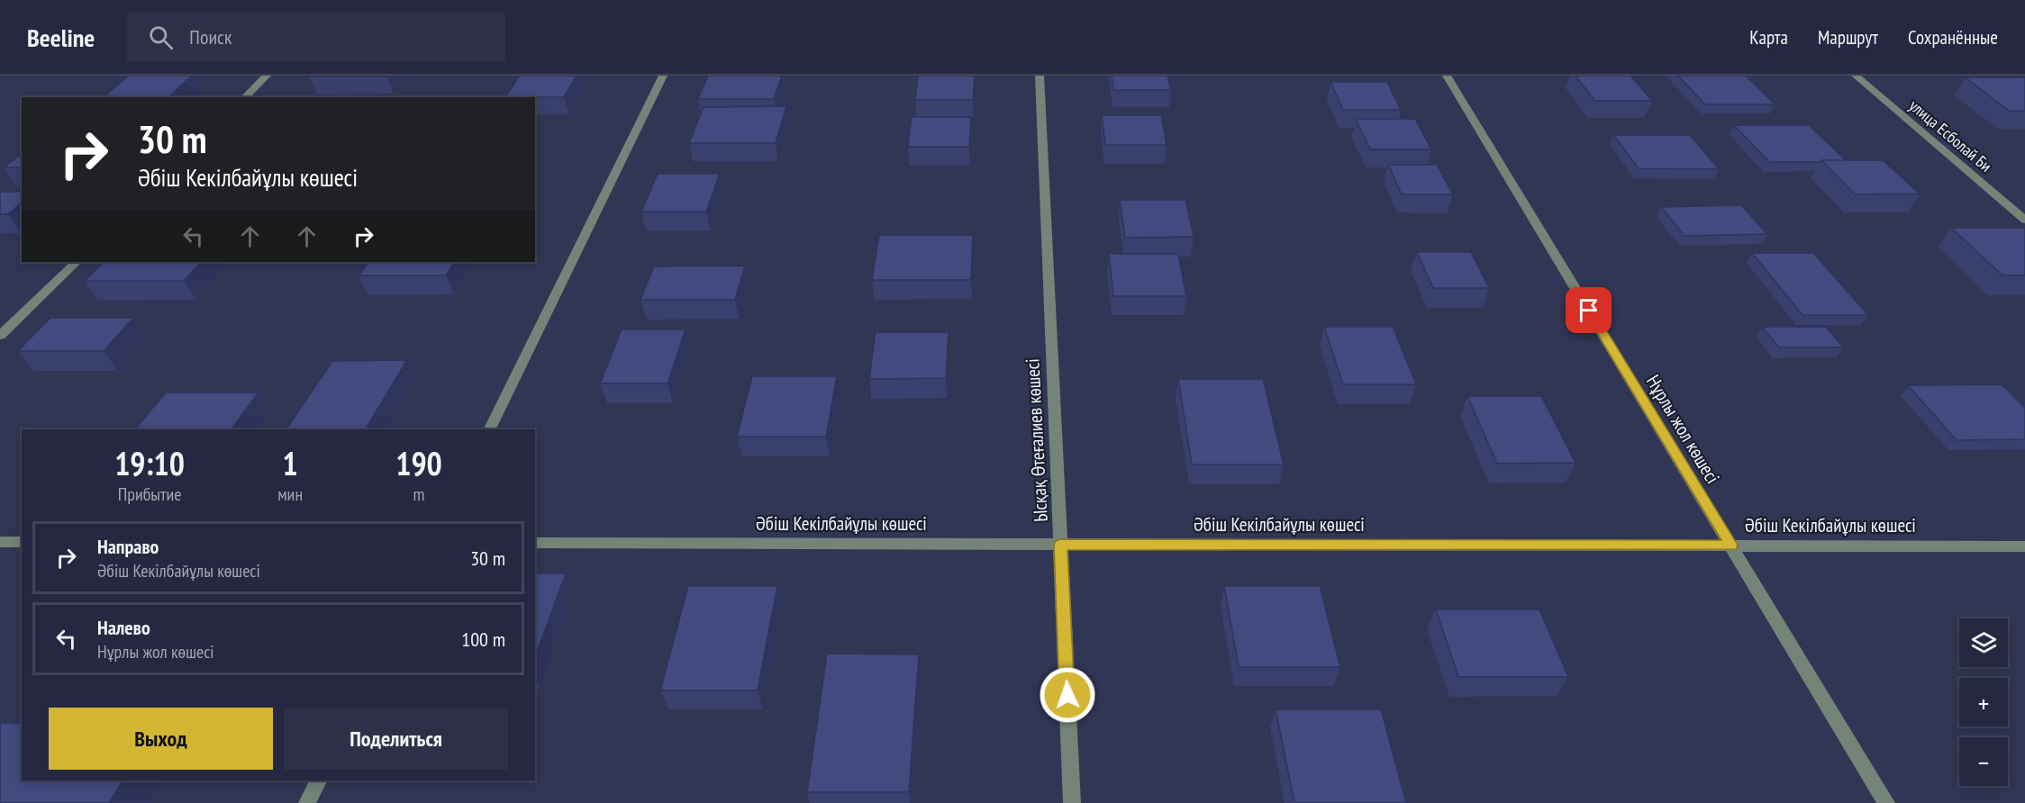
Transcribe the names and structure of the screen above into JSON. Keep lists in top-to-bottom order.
{
  "streets": {
    "street": [
      "улица Есболай Би",
      "Нұрлы жол көшесі",
      "Ысқақ Өтеғалиев көшесі",
      "Әбіш Кекілбайұлы көшесі"
    ]
  },
  "crossings": [
    ["Нұрлы жол көшесі", "Әбіш Кекілбайұлы көшесі"],
    ["Ысқақ Өтеғалиев көшесі", "Әбіш Кекілбайұлы көшесі"]
  ],
  "page": {
    "header": "Beeline",
    "search": "Поиск",
    "nav": ["Карта", "Маршрут", "Сохранённые"],
    "turn": ["30 m", "Әбіш Кекілбайұлы көшесі"],
    "eta": [
      "19:10",
      "Прибытие",
      "1",
      "мин",
      "190",
      "m"
    ],
    "list": [
      {
        "name": "Направо",
        "note": "Әбіш Кекілбайұлы көшесі",
        "value": "30 m"
      },
      {
        "name": "Налево",
        "note": "Нұрлы жол көшесі",
        "value": "100 m"
      }
    ],
    "map_buttons": ["+", "−"],
    "buttons": ["Выход", "Поделиться"]
  }
}
